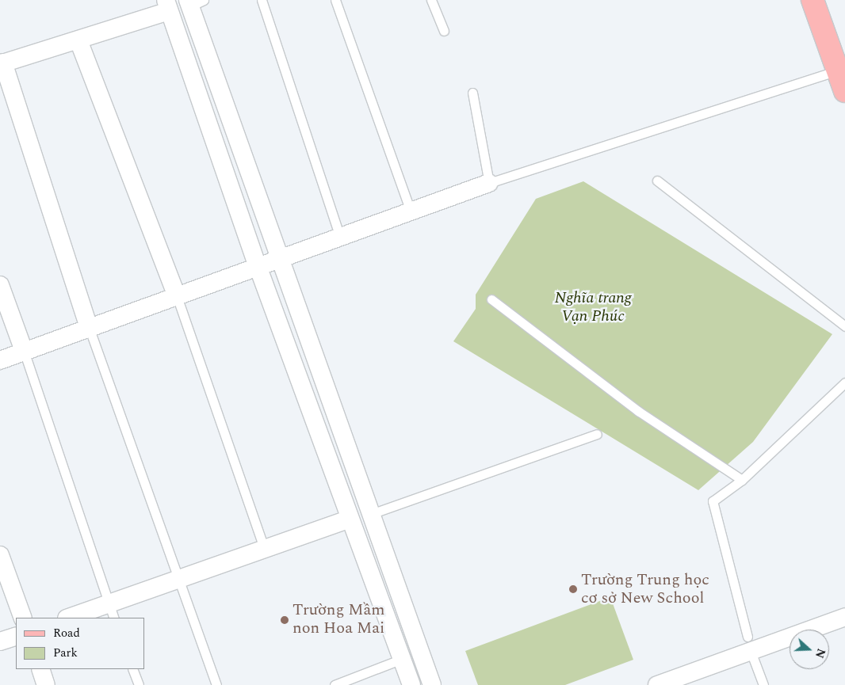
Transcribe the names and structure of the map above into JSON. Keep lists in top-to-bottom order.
{
  "parks": ["Nghĩa trang Vạn Phúc"],
  "places": ["Trường Trung học cơ sở New School", "Trường Mầm non Hoa Mai"],
  "legend": ["Road", "Park"],
  "north": "right"
}
